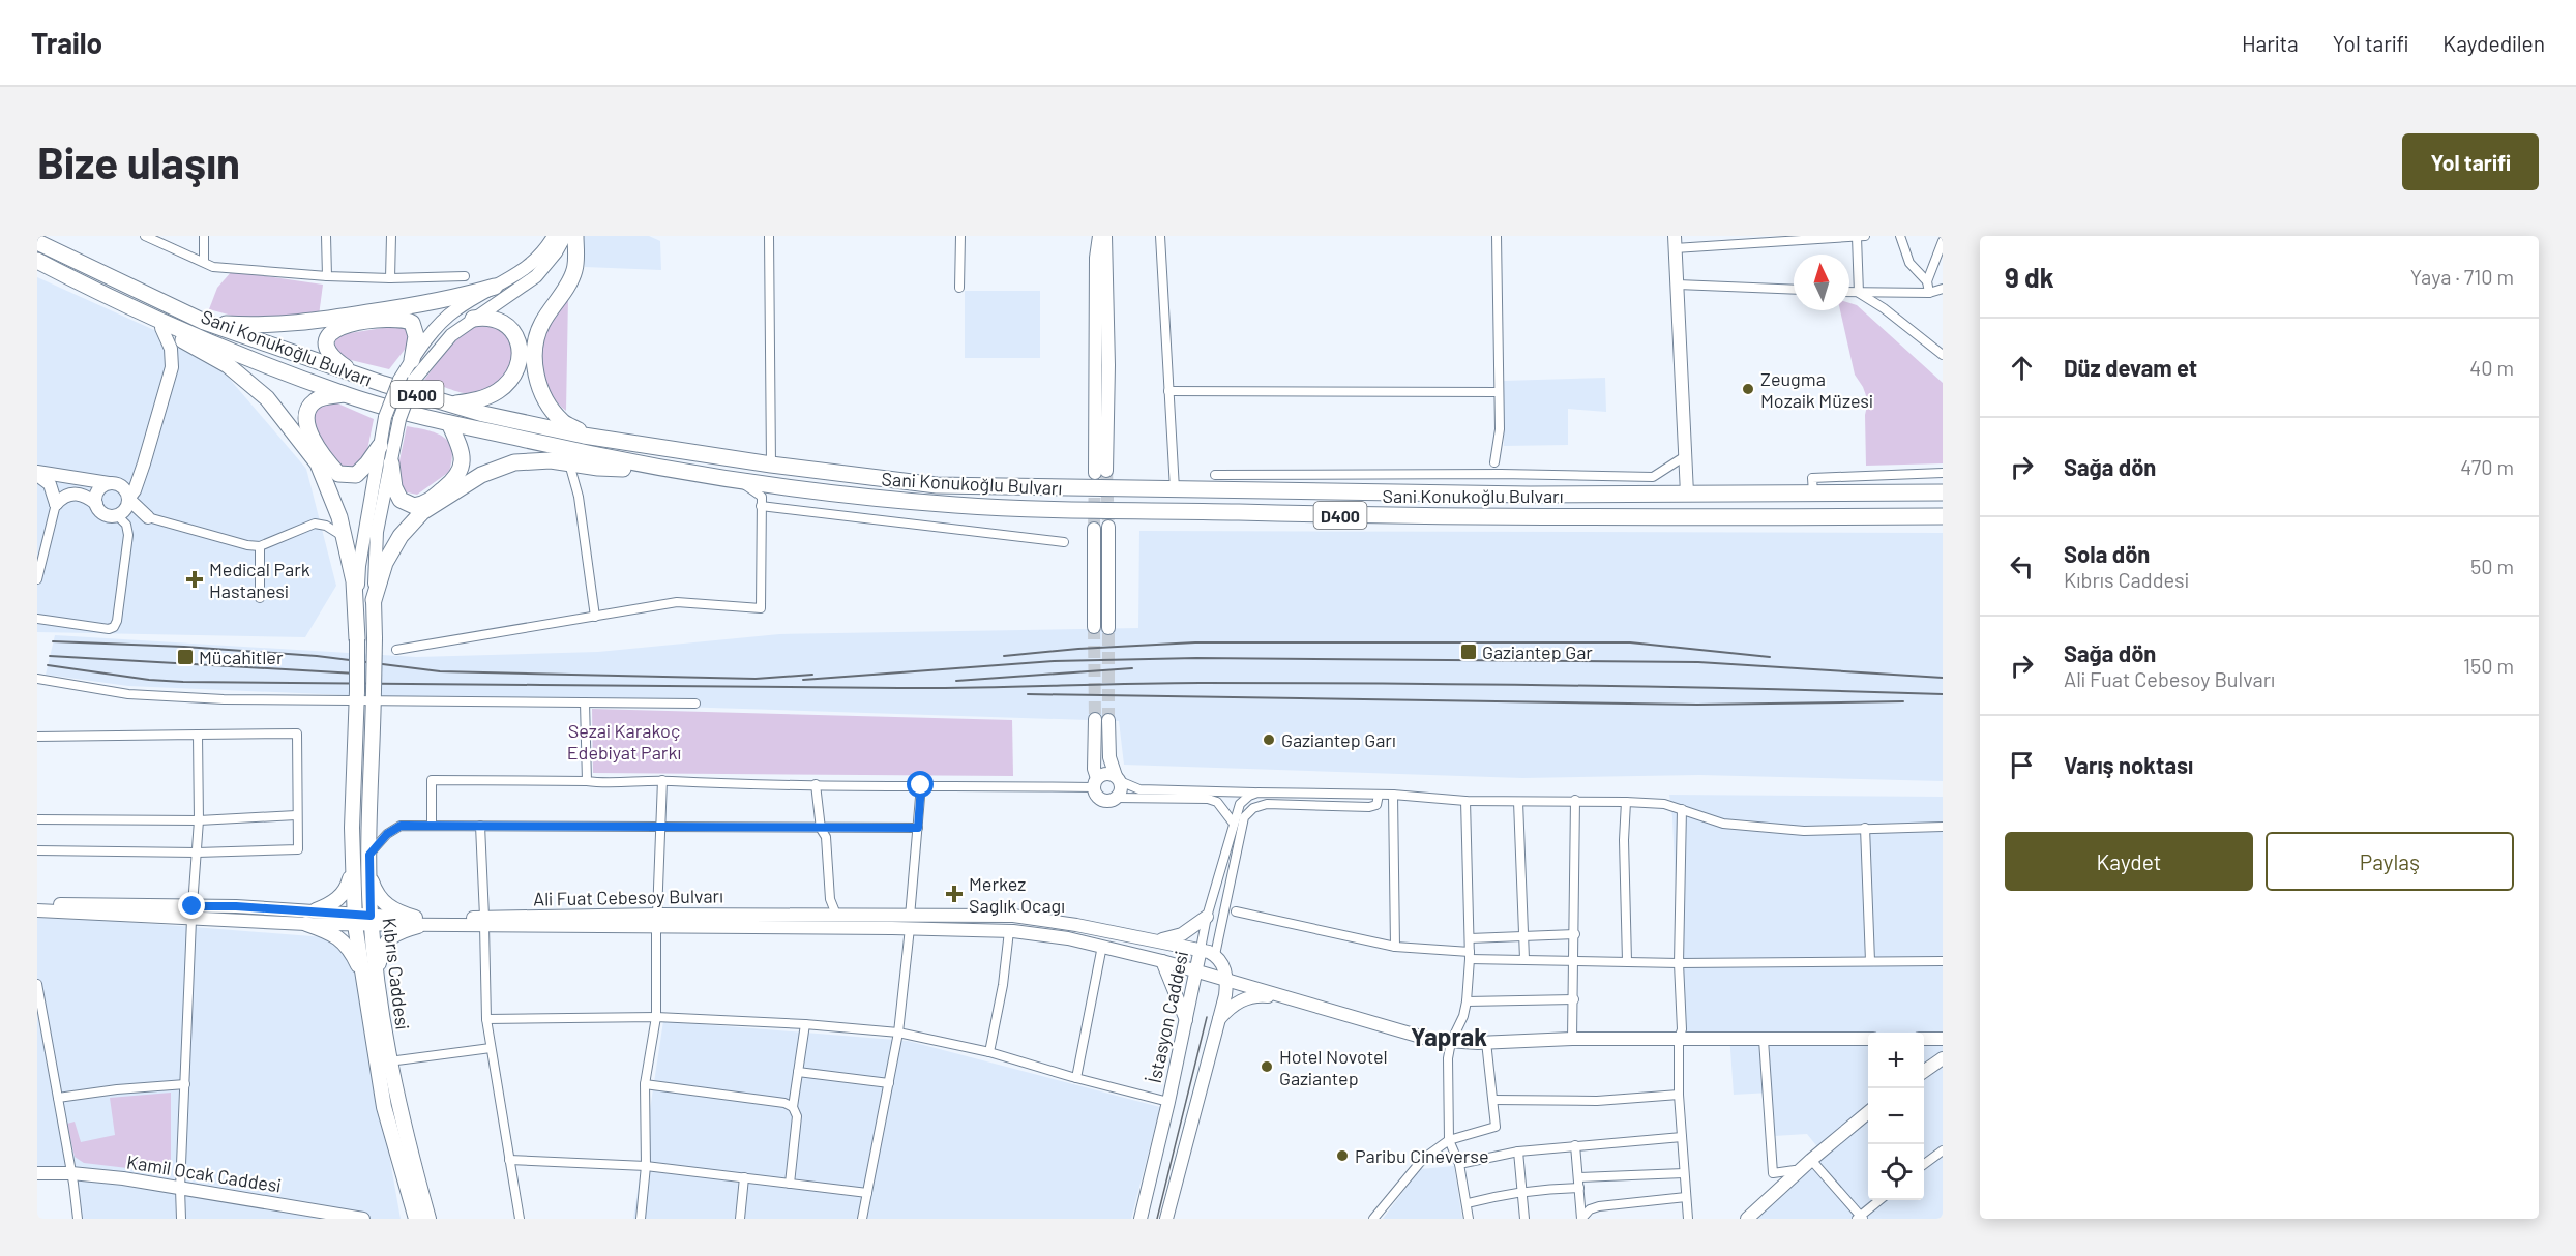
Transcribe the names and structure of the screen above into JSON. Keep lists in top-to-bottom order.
{
  "streets": {
    "highway": ["Sani Konukoğlu Bulvarı", "D400"],
    "main road": ["Kıbrıs Caddesi"],
    "street": ["Ali Fuat Cebesoy Bulvarı", "İstasyon Caddesi", "Kamil Ocak Caddesi"]
  },
  "crossings": [
    ["Ali Fuat Cebesoy Bulvarı", "İstasyon Caddesi"]
  ],
  "districts": ["Yaprak"],
  "parks": ["Sezai Karakoç Edebiyat Parkı"],
  "places": {
    "other": [
      "Zeugma Mozaik Müzesi",
      "Gaziantep Garı",
      "Hotel Novotel Gaziantep",
      "Paribu Cineverse"
    ],
    "health": ["Medical Park Hastanesi", "Merkez Saglık Ocagı"],
    "transit": ["Gaziantep Gar", "Mücahitler"]
  },
  "north": "top",
  "page": {
    "header": "Trailo",
    "nav": ["Harita", "Yol tarifi", "Kaydedilen"],
    "buttons": [
      "Yol tarifi",
      ["Kaydet", "Paylaş"]
    ],
    "title": "Bize ulaşın",
    "heading": ["9 dk", "Yaya · 710 m"],
    "list": [
      ["Düz devam et", "40 m"],
      ["Sağa dön", "470 m"],
      ["Sola dön", "Kıbrıs Caddesi", "50 m"],
      ["Sağa dön", "Ali Fuat Cebesoy Bulvarı", "150 m"],
      "Varış noktası"
    ],
    "map_buttons": ["+", "−"]
  }
}
